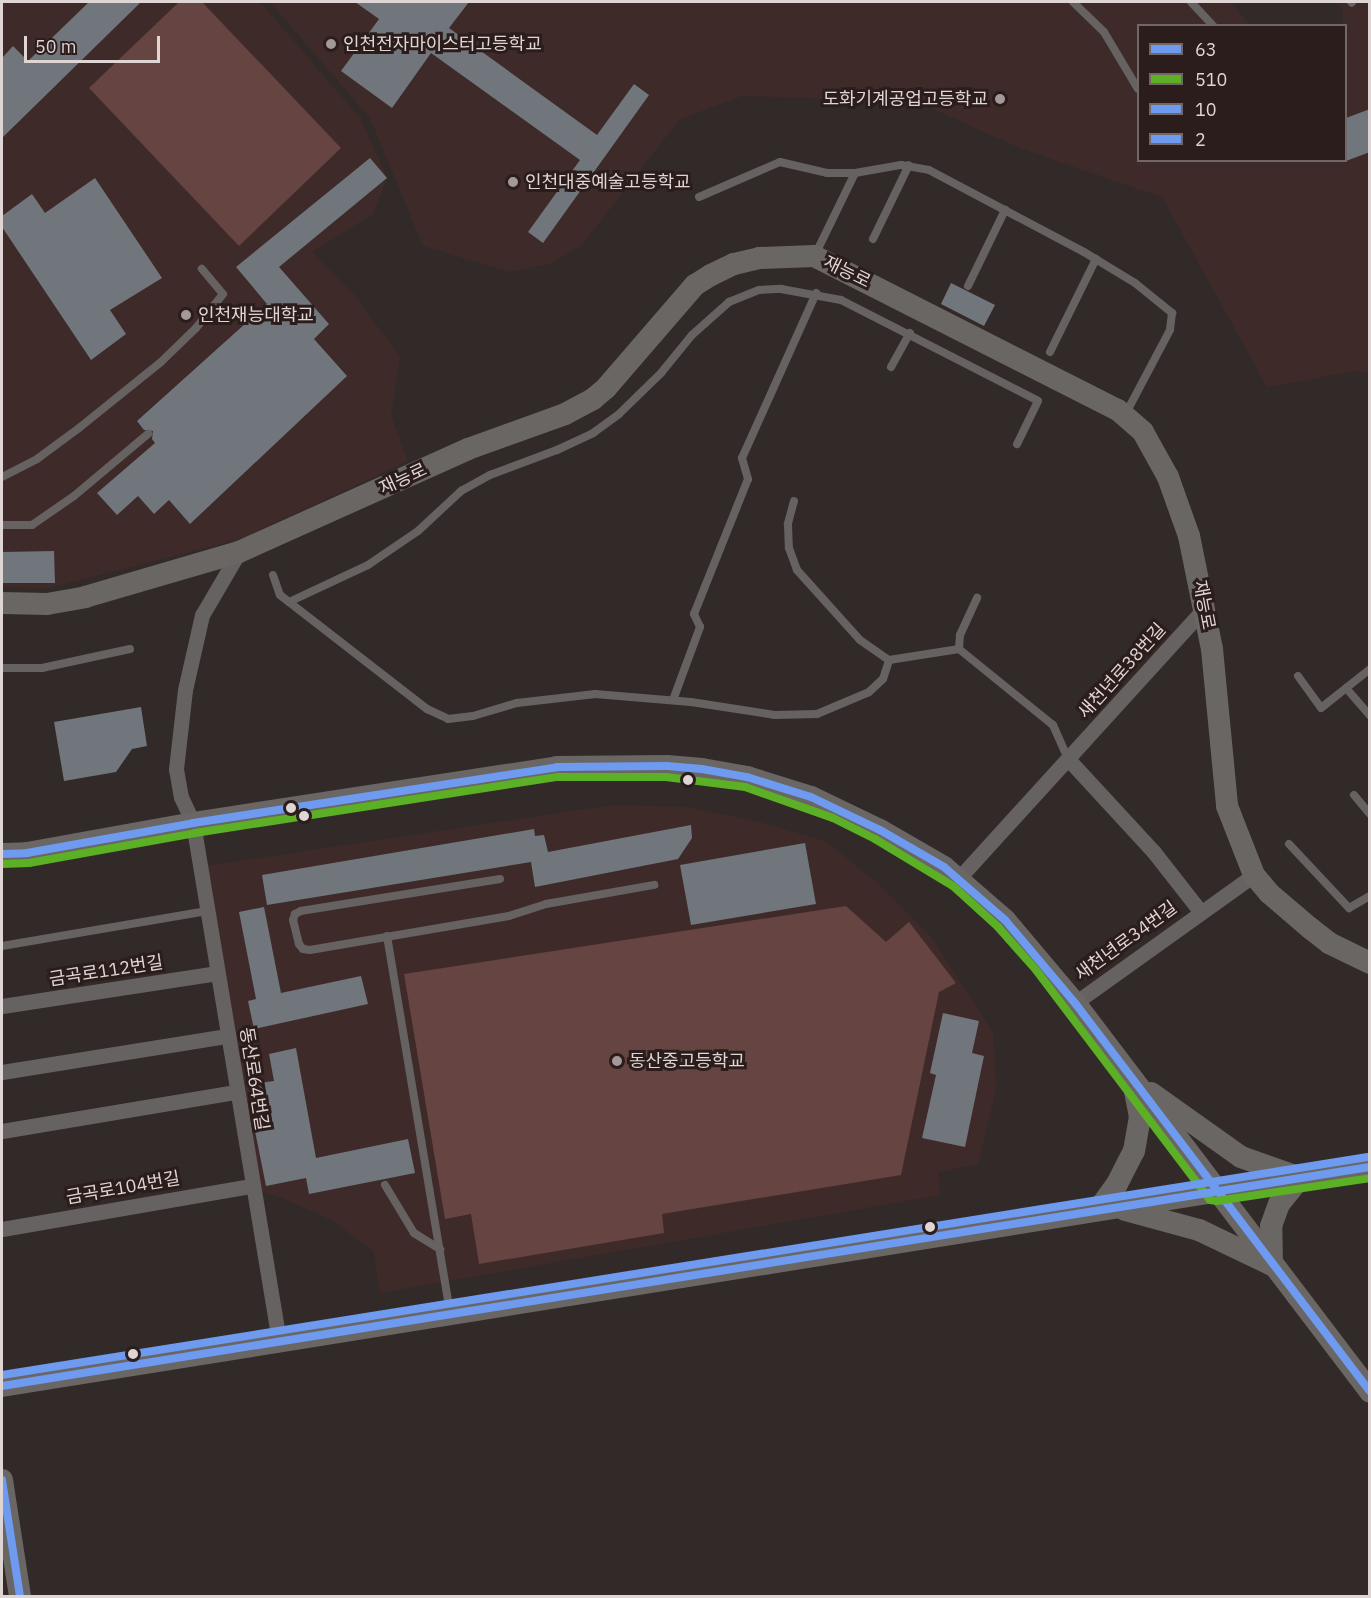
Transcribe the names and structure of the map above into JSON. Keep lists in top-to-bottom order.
{
  "streets": {
    "street": [
      "재능로",
      "새천년로38번길",
      "새천년로34번길",
      "금곡로112번길",
      "동산로64번길",
      "금곡로104번길"
    ]
  },
  "crossings": [
    ["재능로", "새천년로38번길"],
    ["재능로", "새천년로34번길"],
    ["재능로", "동산로64번길"],
    ["새천년로38번길", "새천년로34번길"],
    ["금곡로112번길", "동산로64번길"],
    ["동산로64번길", "금곡로104번길"]
  ],
  "places": [
    "인천전자마이스터고등학교",
    "도화기계공업고등학교",
    "인천대중예술고등학교",
    "인천재능대학교",
    "동산중고등학교"
  ],
  "lines": [
    "transit line 63",
    "transit line 510",
    "transit line 2",
    "transit line 10"
  ],
  "legend": [
    "63",
    "510",
    "10",
    "2"
  ],
  "scale_bar": "50 m"
}
